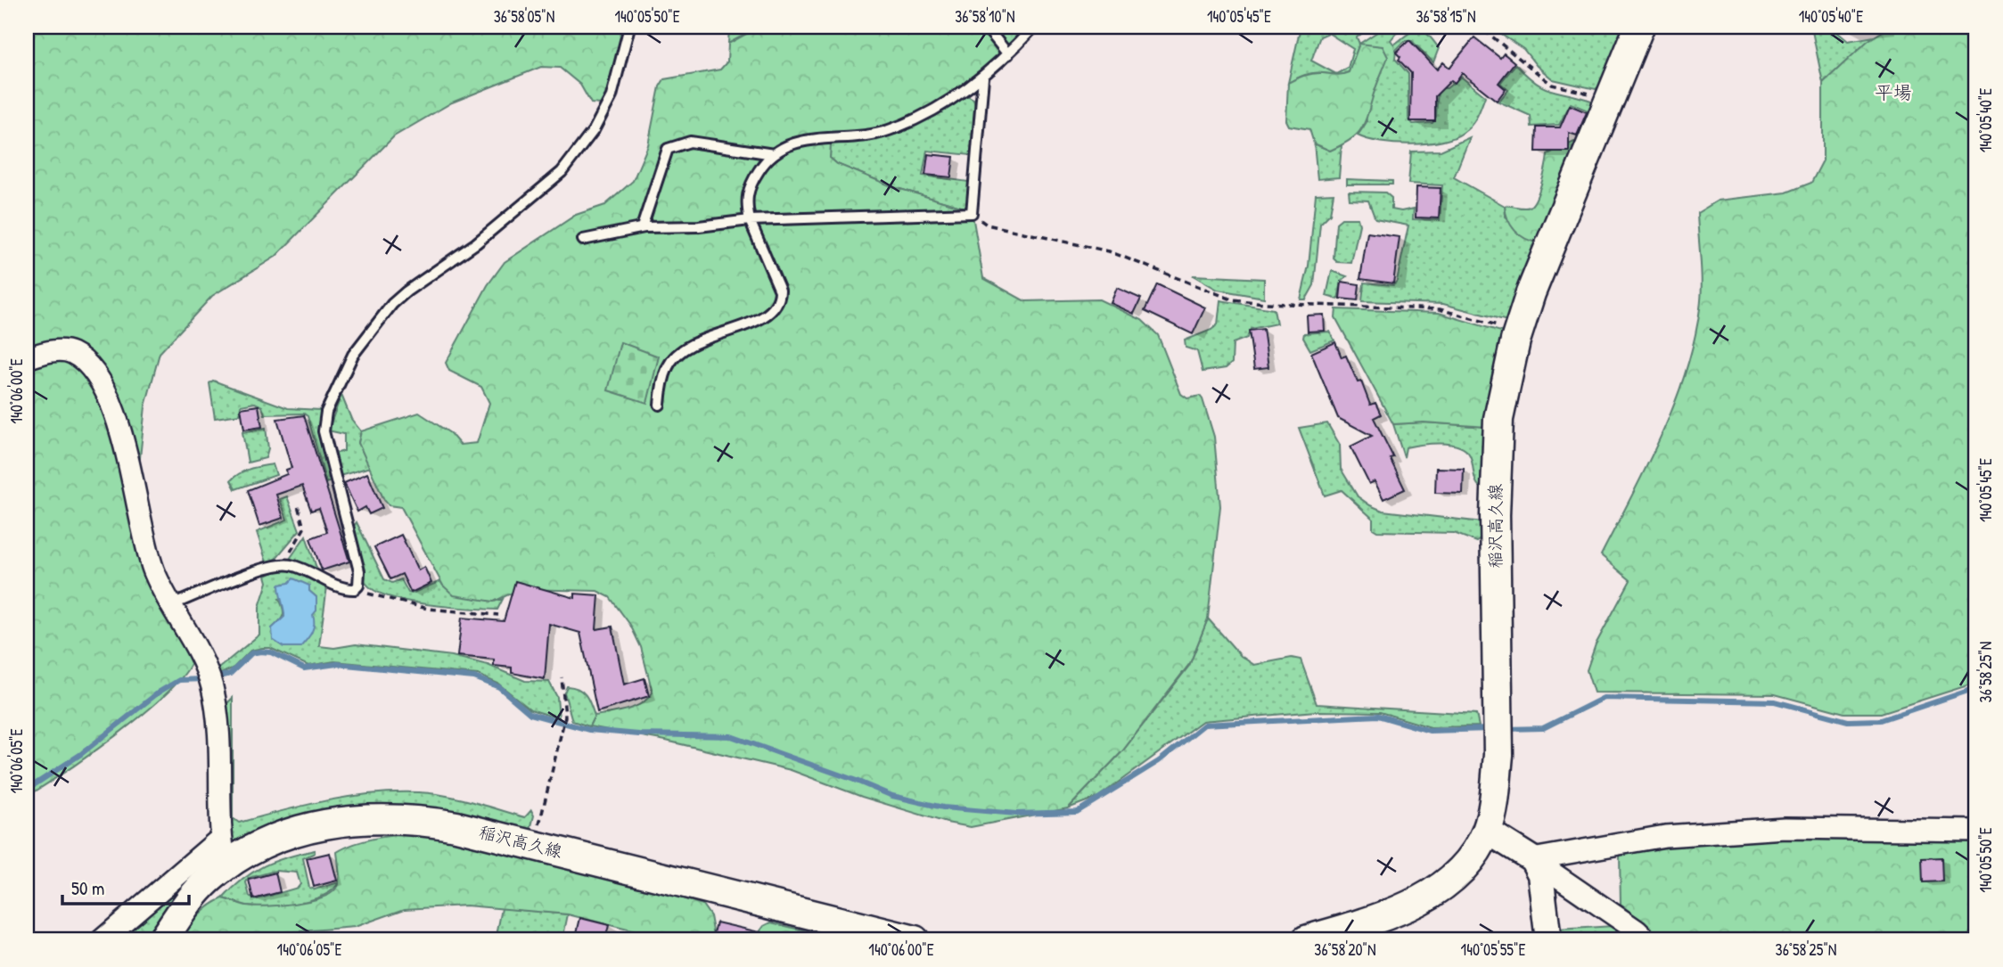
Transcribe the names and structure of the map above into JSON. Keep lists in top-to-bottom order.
{
  "streets": {
    "main road": ["稲沢高久線"]
  },
  "districts": ["平場"],
  "scale_bar": "50 m",
  "coordinates": [
    "36°58'05\"N",
    "140°05'50\"E",
    "36°58'10\"N",
    "140°05'45\"E",
    "36°58'15\"N",
    "140°05'40\"E",
    "140°06'00\"E",
    "36°58'25\"N",
    "140°06'05\"E",
    "36°58'20\"N",
    "140°05'55\"E"
  ]
}
